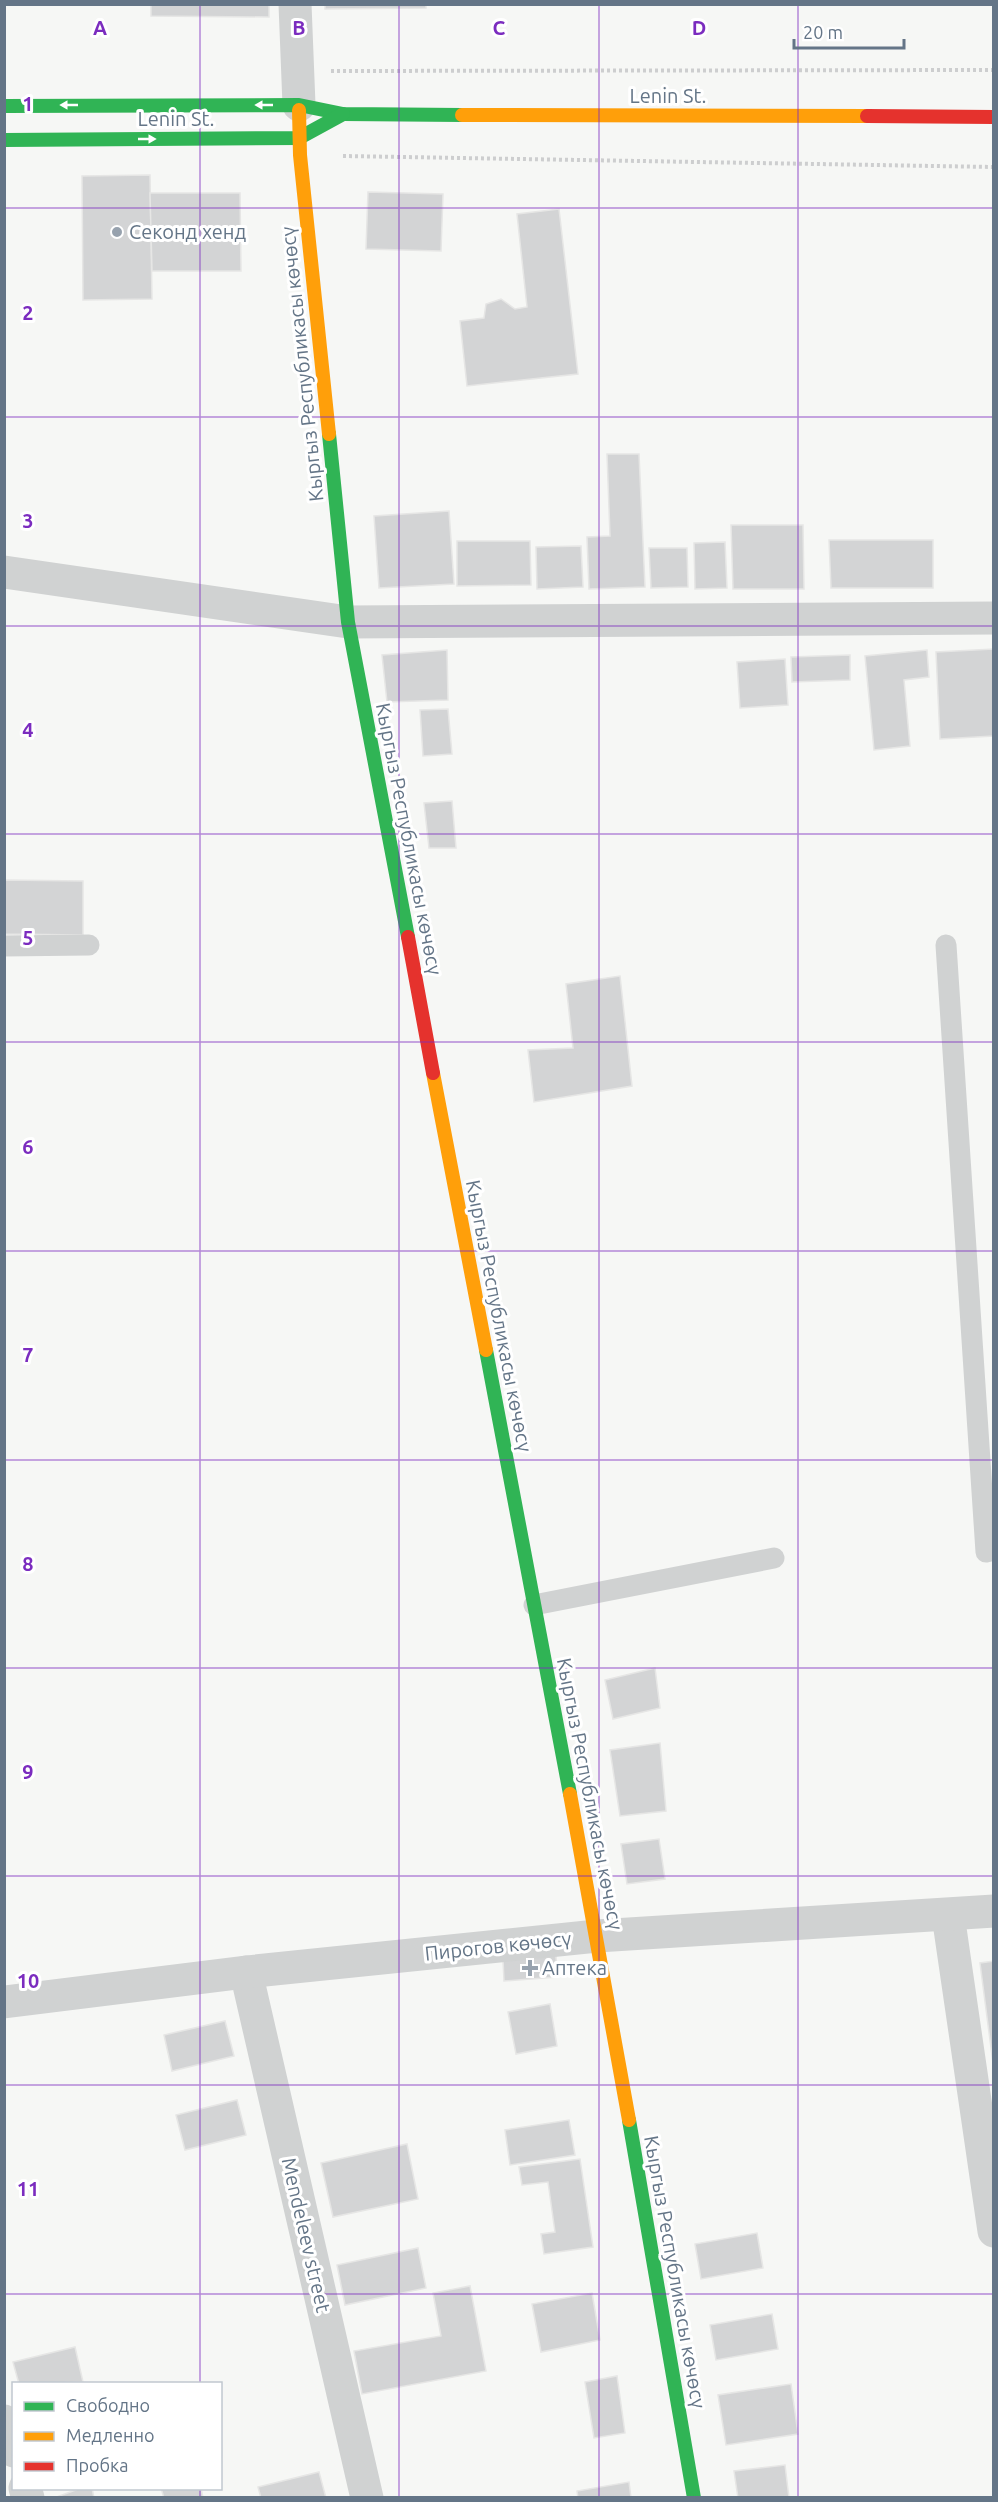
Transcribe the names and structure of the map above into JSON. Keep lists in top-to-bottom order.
{
  "streets": {
    "main road": ["Lenin St.", "Кыргыз Республикасы көчөсү"],
    "street": ["Пирогов көчөсү", "Mendeleev street"]
  },
  "crossings": [
    ["Lenin St.", "Кыргыз Республикасы көчөсү"],
    ["Кыргыз Республикасы көчөсү", "Пирогов көчөсү"],
    ["Пирогов көчөсү", "Mendeleev street"]
  ],
  "places": {
    "other": ["Секонд хенд"],
    "health": ["Аптека"]
  },
  "legend": ["Свободно", "Медленно", "Пробка"],
  "scale_bar": "20 m",
  "grid": {
    "columns": [
      "A",
      "B",
      "C",
      "D"
    ],
    "rows": [
      "1",
      "2",
      "3",
      "4",
      "5",
      "6",
      "7",
      "8",
      "9",
      "10",
      "11"
    ]
  }
}
